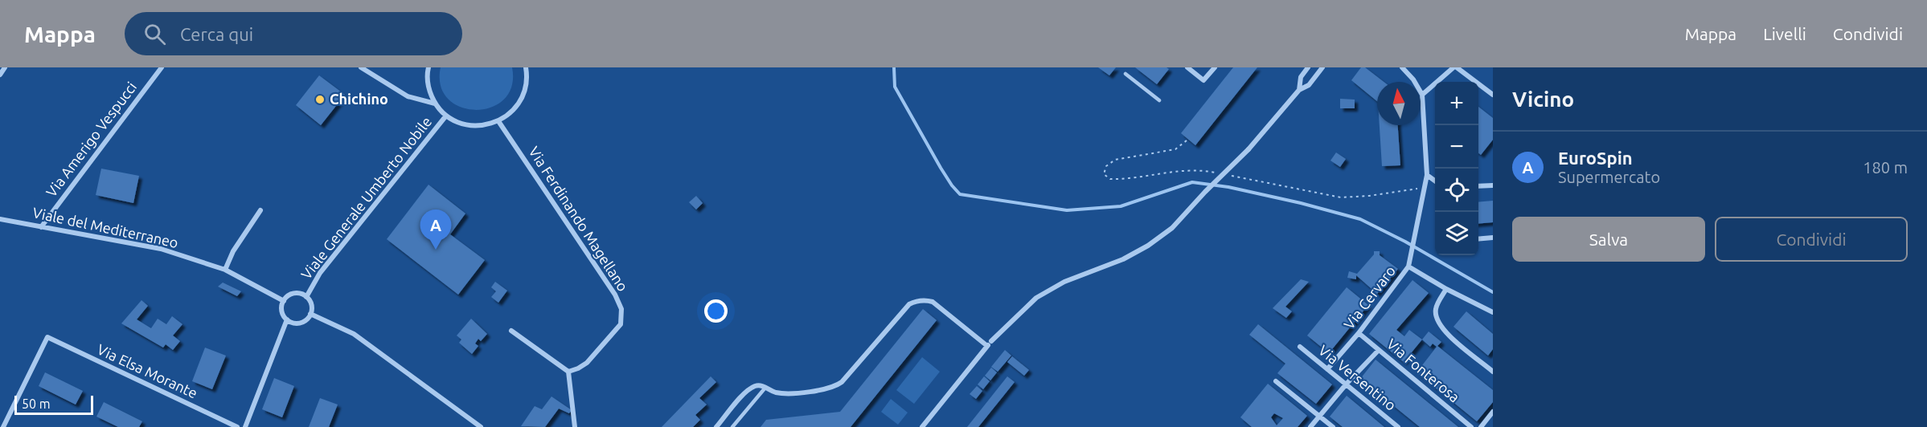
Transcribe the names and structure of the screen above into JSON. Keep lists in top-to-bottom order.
{
  "streets": {
    "street": [
      "Via Amerigo Vespucci",
      "Viale Generale Umberto Nobile",
      "Via Ferdinando Magellano",
      "Viale del Mediterraneo",
      "Via Cervaro",
      "Via Fonterosa",
      "Via Elsa Morante",
      "Via Versentino"
    ]
  },
  "crossings": [
    ["Via Amerigo Vespucci", "Viale del Mediterraneo"],
    ["Viale Generale Umberto Nobile", "Viale del Mediterraneo"],
    ["Via Cervaro", "Via Fonterosa"],
    ["Via Cervaro", "Via Versentino"]
  ],
  "places": ["Chichino"],
  "scale_bar": "50 m",
  "north": "top",
  "page": {
    "header": "Mappa",
    "search": "Cerca qui",
    "nav": ["Mappa", "Livelli", "Condividi"],
    "heading": "Vicino",
    "map_buttons": ["+", "−"],
    "list": [
      {
        "mark": "A",
        "name": "EuroSpin",
        "note": "Supermercato",
        "value": "180 m"
      }
    ],
    "buttons": ["Salva", "Condividi"],
    "pins": "A",
    "scale": "50 m"
  }
}
